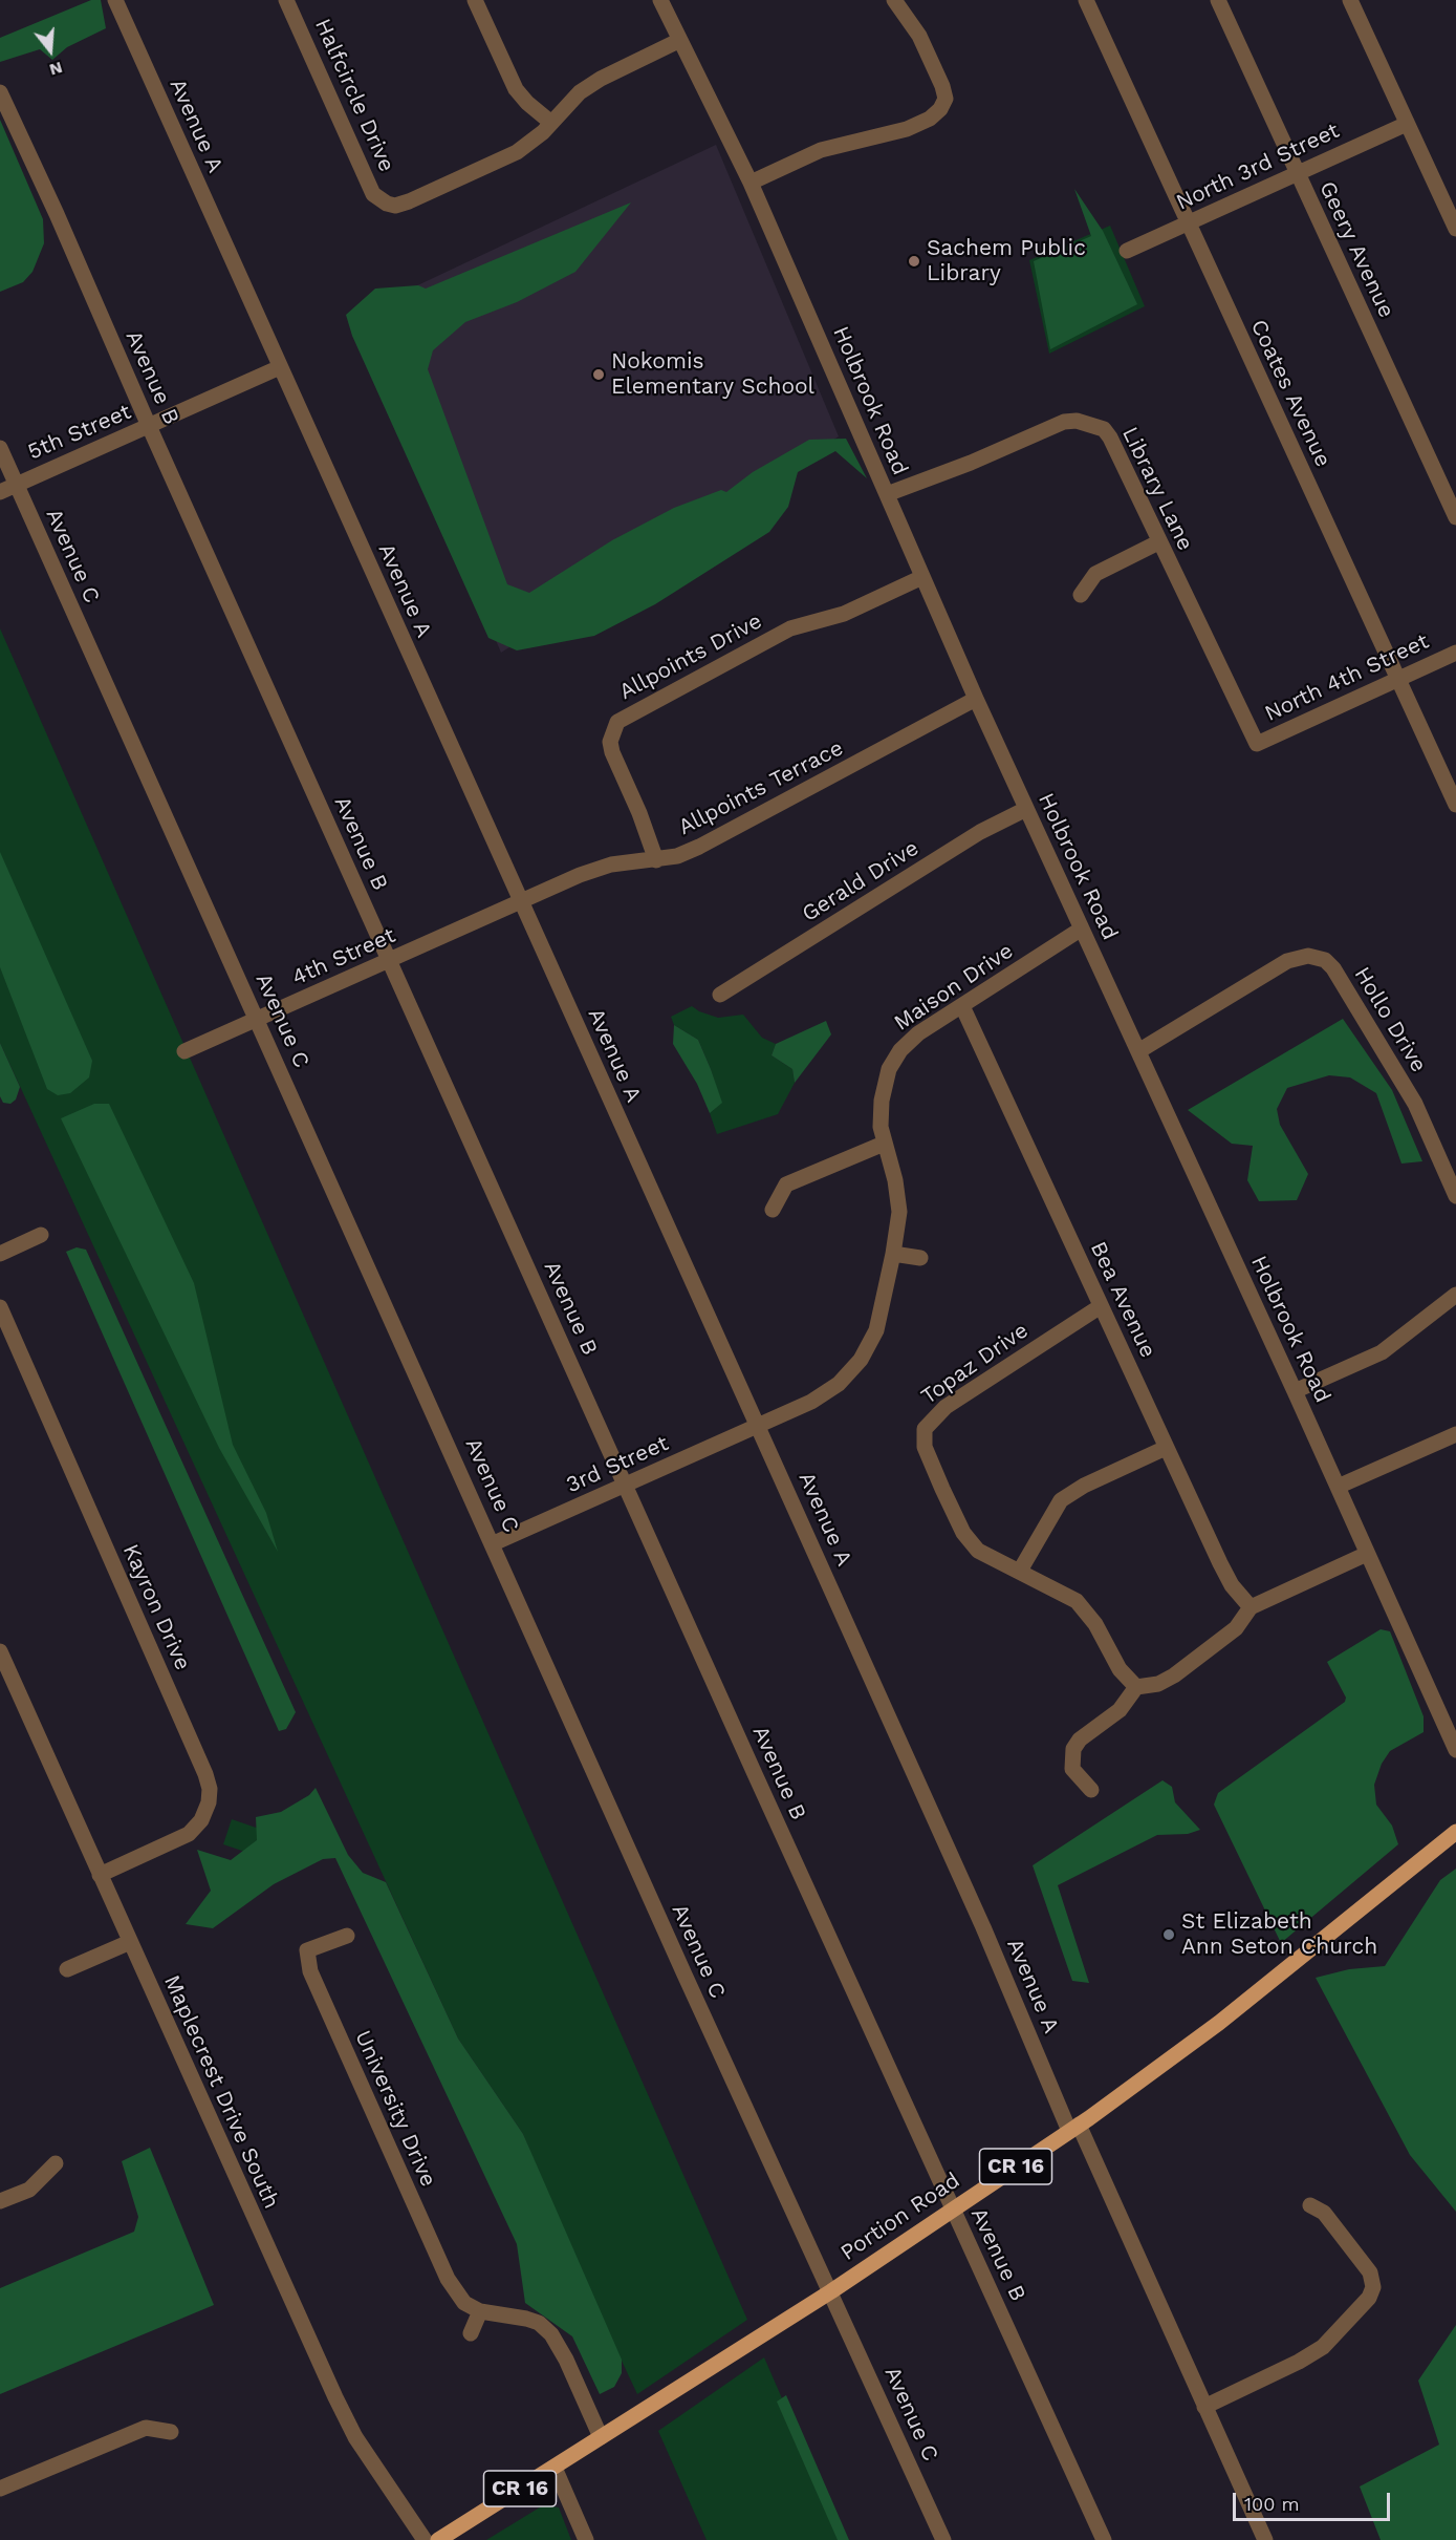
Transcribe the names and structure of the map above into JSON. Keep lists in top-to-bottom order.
{
  "streets": {
    "main road": ["CR 16", "Portion Road"],
    "street": [
      "Halfcircle Drive",
      "Avenue A",
      "North 3rd Street",
      "Geery Avenue",
      "Avenue B",
      "Coates Avenue",
      "Holbrook Road",
      "5th Street",
      "Library Lane",
      "Avenue C",
      "Allpoints Drive",
      "North 4th Street",
      "Allpoints Terrace",
      "Gerald Drive",
      "4th Street",
      "Maison Drive",
      "Hollo Drive",
      "Bea Avenue",
      "Topaz Drive",
      "3rd Street",
      "Kayron Drive",
      "Maplecrest Drive South",
      "University Drive"
    ]
  },
  "crossings": [
    ["Halfcircle Drive", "Holbrook Road"],
    ["Avenue A", "5th Street"],
    ["Avenue A", "Allpoints Terrace"],
    ["Avenue A", "4th Street"],
    ["Avenue A", "Maison Drive"],
    ["Avenue A", "3rd Street"],
    ["Avenue A", "Portion Road"],
    ["North 3rd Street", "Geery Avenue"],
    ["North 3rd Street", "Coates Avenue"],
    ["Avenue B", "5th Street"],
    ["Avenue B", "4th Street"],
    ["Avenue B", "3rd Street"],
    ["Avenue B", "Portion Road"],
    ["Coates Avenue", "North 4th Street"],
    ["Holbrook Road", "Library Lane"],
    ["Holbrook Road", "Allpoints Drive"],
    ["Holbrook Road", "Allpoints Terrace"],
    ["Holbrook Road", "Gerald Drive"],
    ["Holbrook Road", "Maison Drive"],
    ["Holbrook Road", "Hollo Drive"],
    ["5th Street", "Avenue C"],
    ["Library Lane", "North 4th Street"],
    ["Avenue C", "4th Street"],
    ["Avenue C", "3rd Street"],
    ["Avenue C", "Portion Road"],
    ["Allpoints Drive", "Allpoints Terrace"],
    ["Allpoints Terrace", "4th Street"],
    ["Maison Drive", "Bea Avenue"],
    ["Maison Drive", "3rd Street"],
    ["Bea Avenue", "Topaz Drive"],
    ["Kayron Drive", "Maplecrest Drive South"]
  ],
  "places": ["Sachem Public Library", "Nokomis Elementary School", "St Elizabeth Ann Seton Church"],
  "scale_bar": "100 m",
  "north": "bottom"
}
